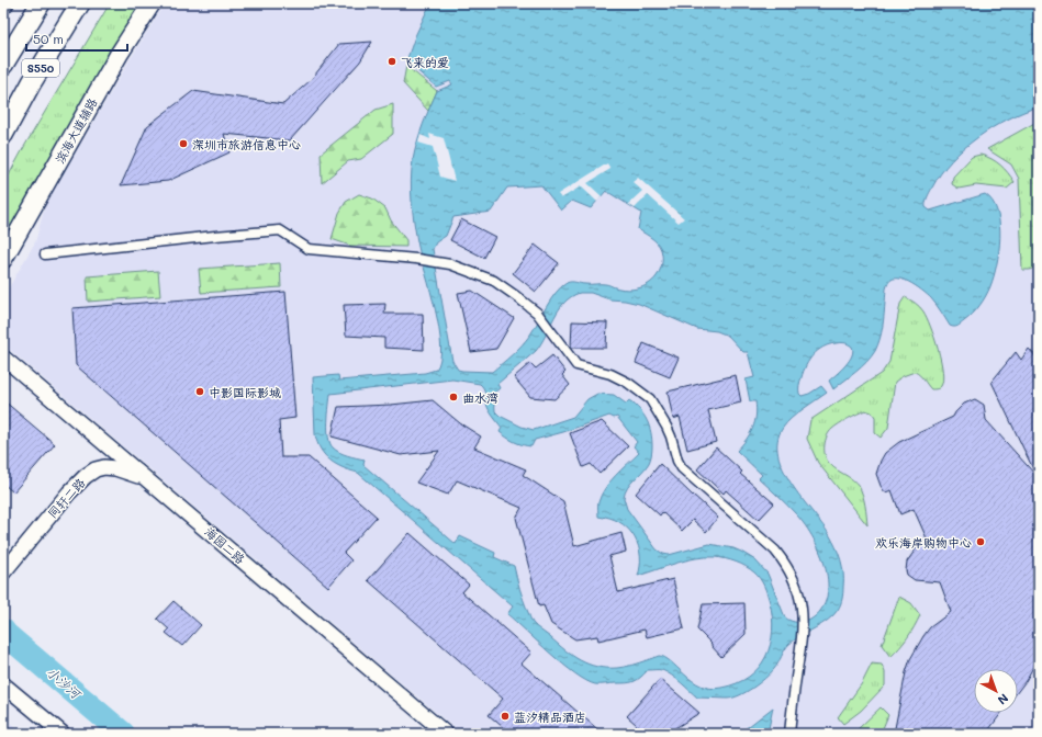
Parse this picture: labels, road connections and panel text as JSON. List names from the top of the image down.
{
  "streets": {
    "highway": ["S550"],
    "main road": ["滨海大道辅路"],
    "street": ["同轩二路", "海园二路"]
  },
  "crossings": [
    ["同轩二路", "海园二路"]
  ],
  "water": ["小沙河"],
  "places": [
    "飞来的爱",
    "深圳市旅游信息中心",
    "中影国际影城",
    "曲水湾",
    "欢乐海岸购物中心",
    "蓝汐精品酒店"
  ],
  "scale_bar": "50 m",
  "north": "bottom right"
}
